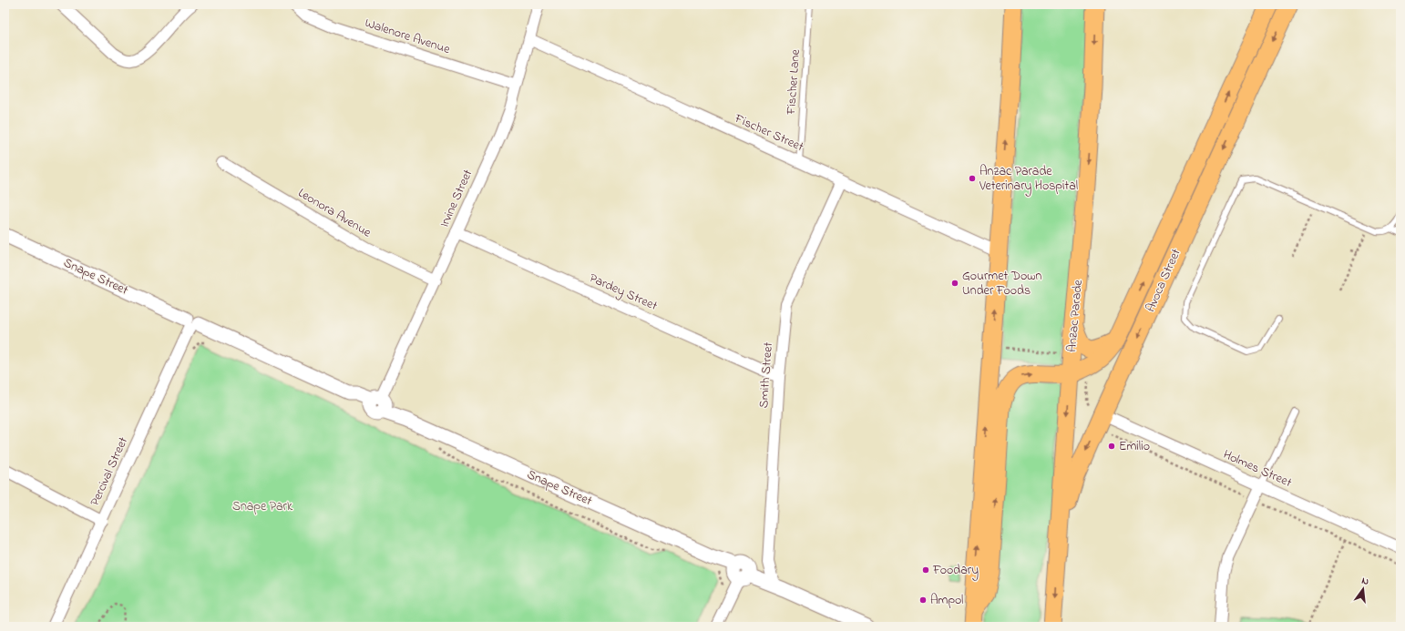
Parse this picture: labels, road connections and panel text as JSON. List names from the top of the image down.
{
  "streets": {
    "main road": ["Avoca Street", "Anzac Parade"],
    "street": [
      "Walenore Avenue",
      "Fischer Street",
      "Irvine Street",
      "Leonora Avenue",
      "Snape Street",
      "Pardey Street",
      "Smith Street",
      "Holmes Street",
      "Percival Street"
    ],
    "lane": ["Fischer Lane"]
  },
  "crossings": [
    ["Walenore Avenue", "Irvine Street"],
    ["Fischer Lane", "Fischer Street"],
    ["Fischer Street", "Irvine Street"],
    ["Fischer Street", "Smith Street"],
    ["Irvine Street", "Leonora Avenue"],
    ["Irvine Street", "Snape Street"],
    ["Irvine Street", "Pardey Street"],
    ["Snape Street", "Smith Street"],
    ["Snape Street", "Percival Street"],
    ["Avoca Street", "Anzac Parade"],
    ["Avoca Street", "Holmes Street"],
    ["Pardey Street", "Smith Street"]
  ],
  "parks": ["Snape Park"],
  "places": [
    "Anzac Parade Veterinary Hospital",
    "Gourmet Down Under Foods",
    "Emilio",
    "Foodary",
    "Ampol"
  ],
  "north": "top"
}
